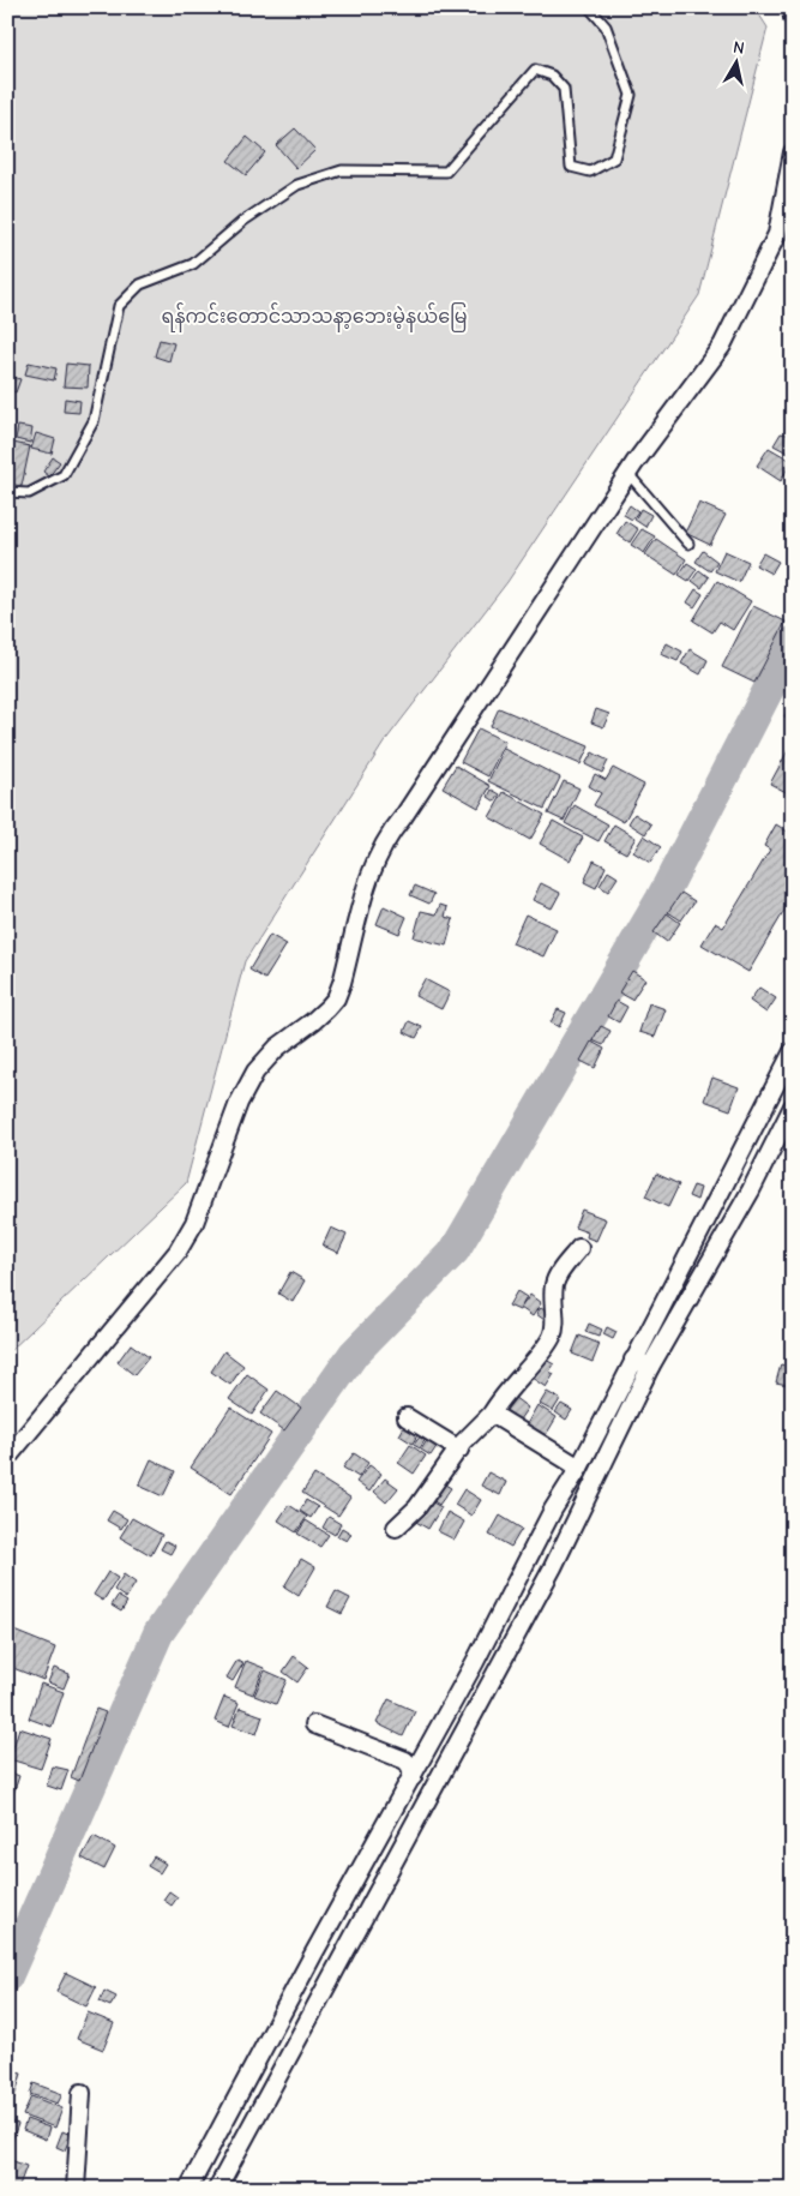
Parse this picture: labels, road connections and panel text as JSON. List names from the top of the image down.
{
  "parks": ["ရန်ကင်းတောင်သာသနာ့ဘေးမဲ့နယ်မြေ"],
  "north": "top"
}
